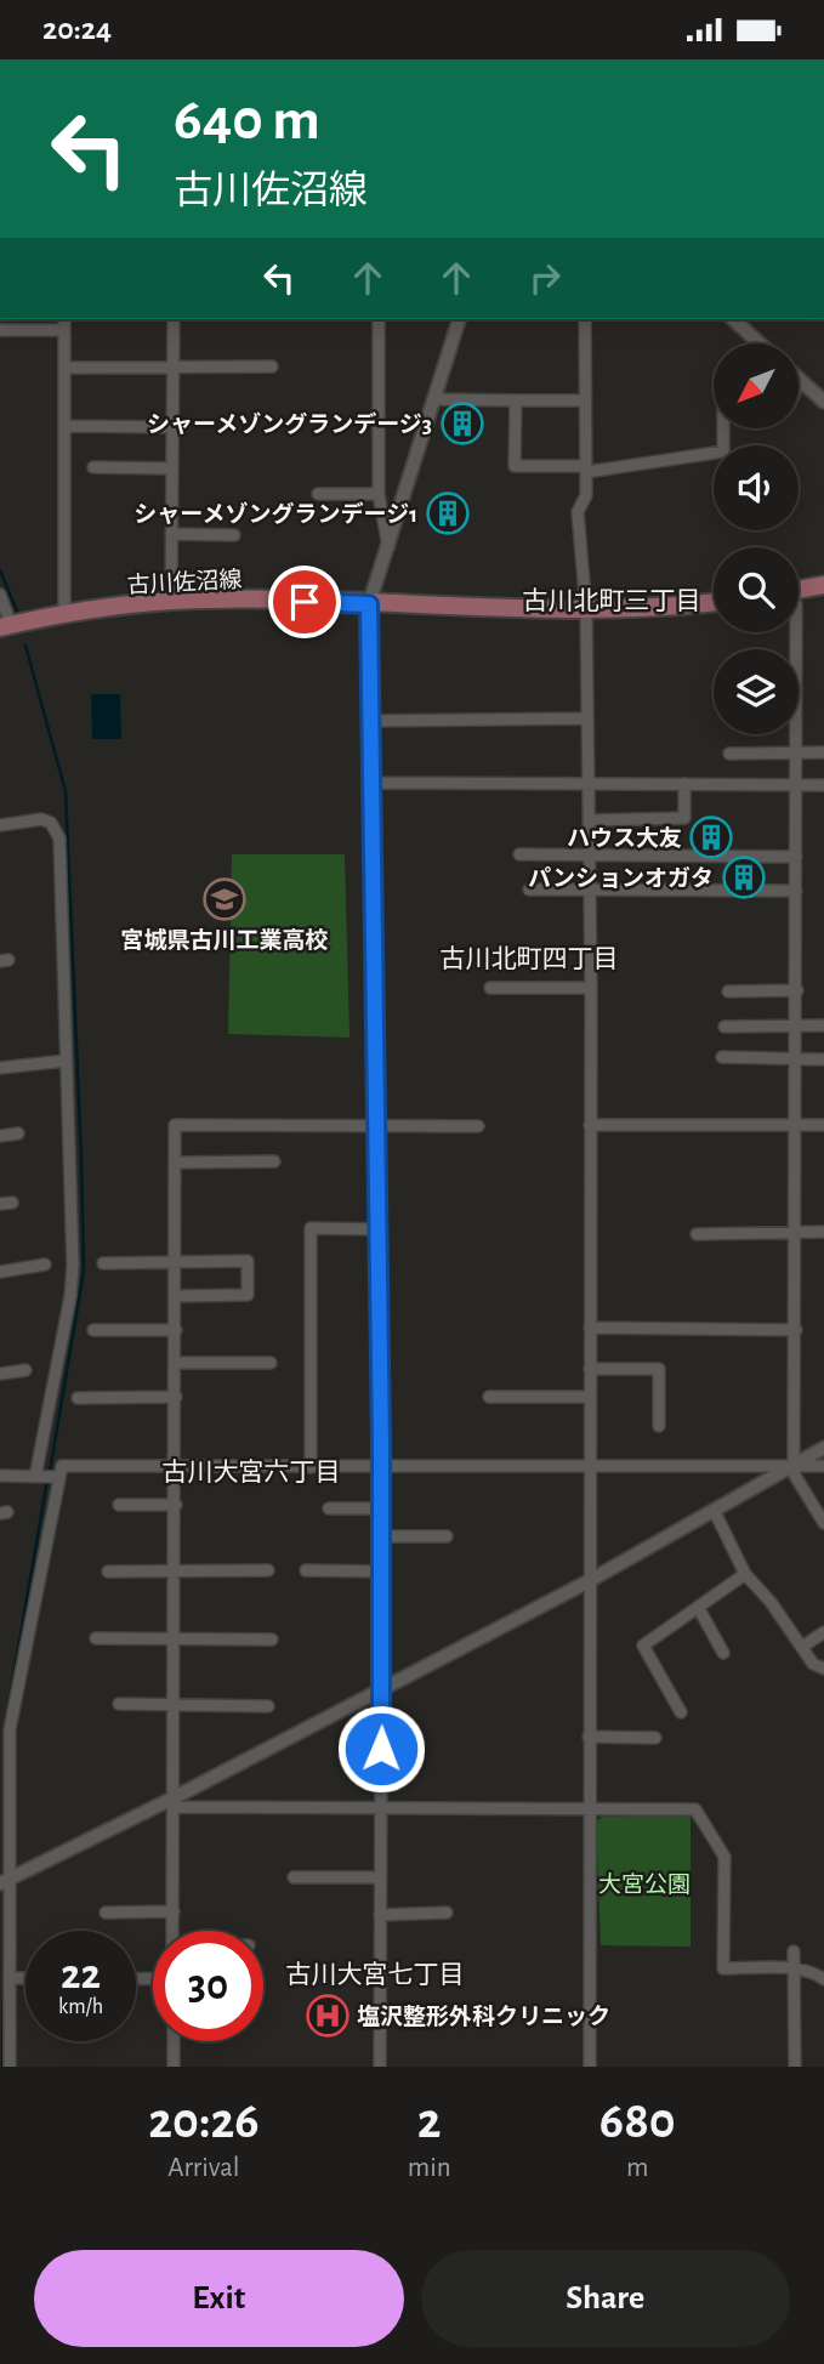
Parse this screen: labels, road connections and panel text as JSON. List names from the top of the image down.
{
  "streets": {
    "main road": ["古川佐沼線"]
  },
  "districts": [
    "古川北町三丁目",
    "古川北町四丁目",
    "古川大宮六丁目",
    "古川大宮七丁目"
  ],
  "parks": ["大宮公園"],
  "places": {
    "building": [
      "シャーメゾングランデージ3",
      "シャーメゾングランデージ1",
      "ハウス大友",
      "パンションオガタ"
    ],
    "school or university": ["宮城県古川工業高校"],
    "hospital": ["塩沢整形外科クリニック"]
  },
  "north": "bottom left",
  "page": {
    "status": "20:24",
    "turn": ["640 m", "古川佐沼線"],
    "speed": "22 km/h",
    "limit": "30",
    "eta": [
      "20:26",
      "Arrival",
      "2",
      "min",
      "680",
      "m"
    ],
    "buttons": ["Exit", "Share"]
  }
}
